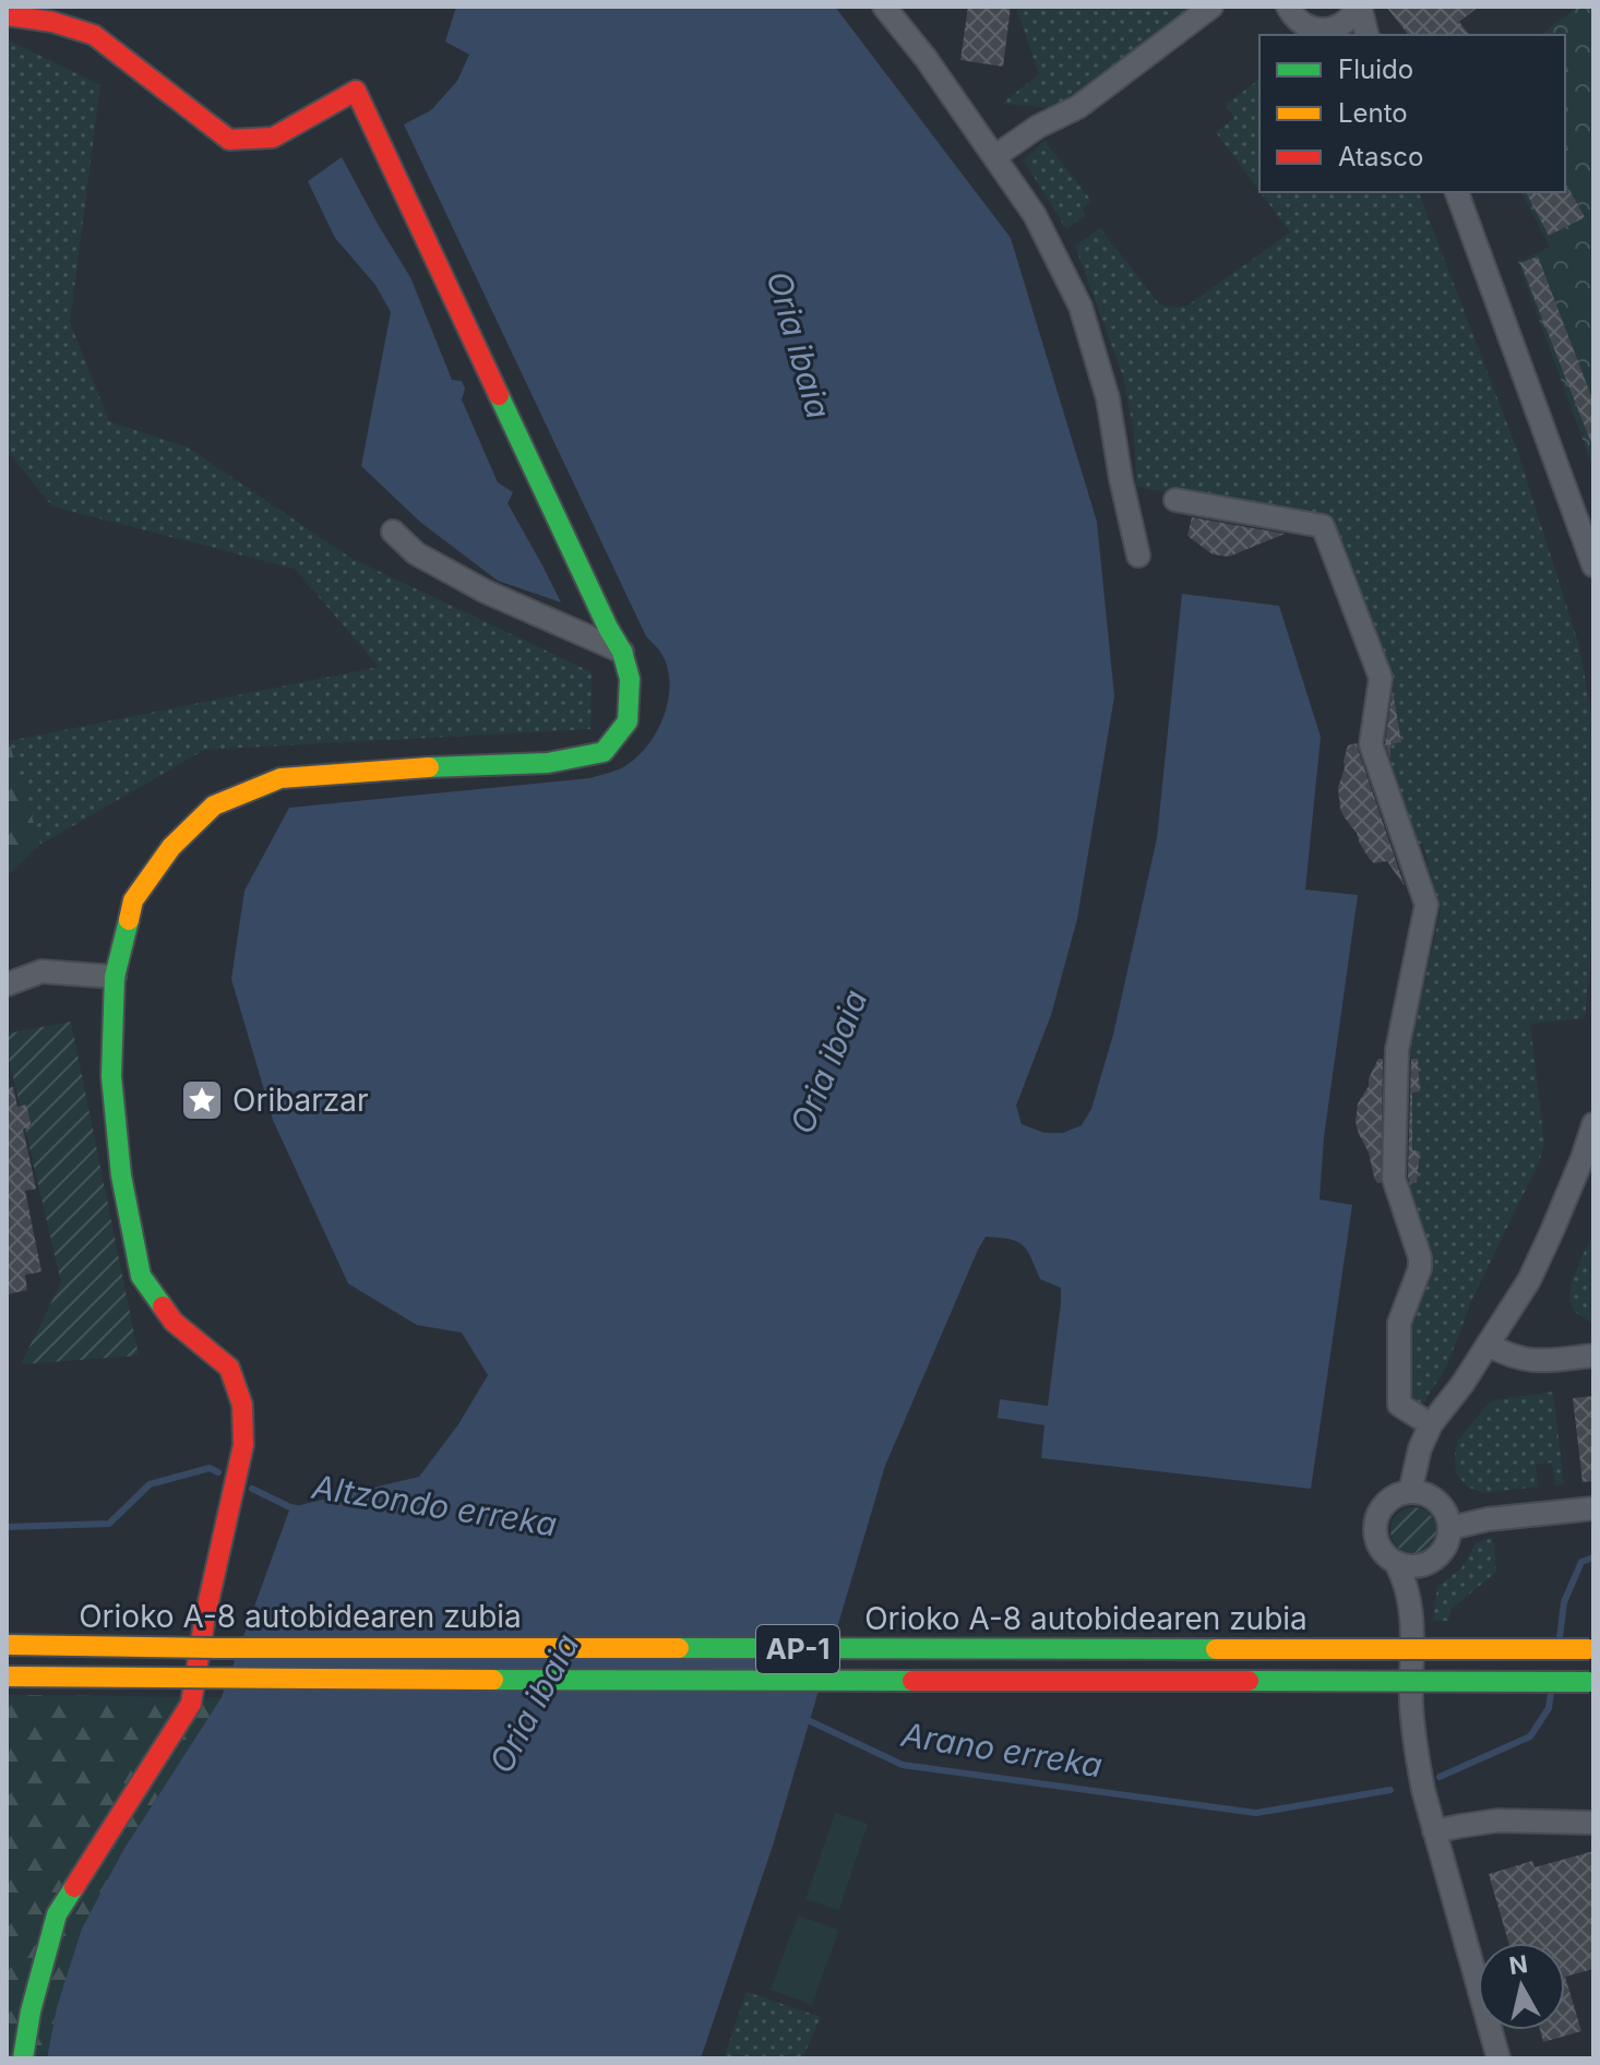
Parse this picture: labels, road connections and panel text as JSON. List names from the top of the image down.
{
  "streets": {
    "main road": ["Orioko A-8 autobidearen zubia", "AP-1"]
  },
  "water": ["Oria ibaia", "Altzondo erreka", "Arano erreka"],
  "places": {
    "place": ["Oribarzar"]
  },
  "legend": ["Fluido", "Lento", "Atasco"],
  "north": "top"
}
